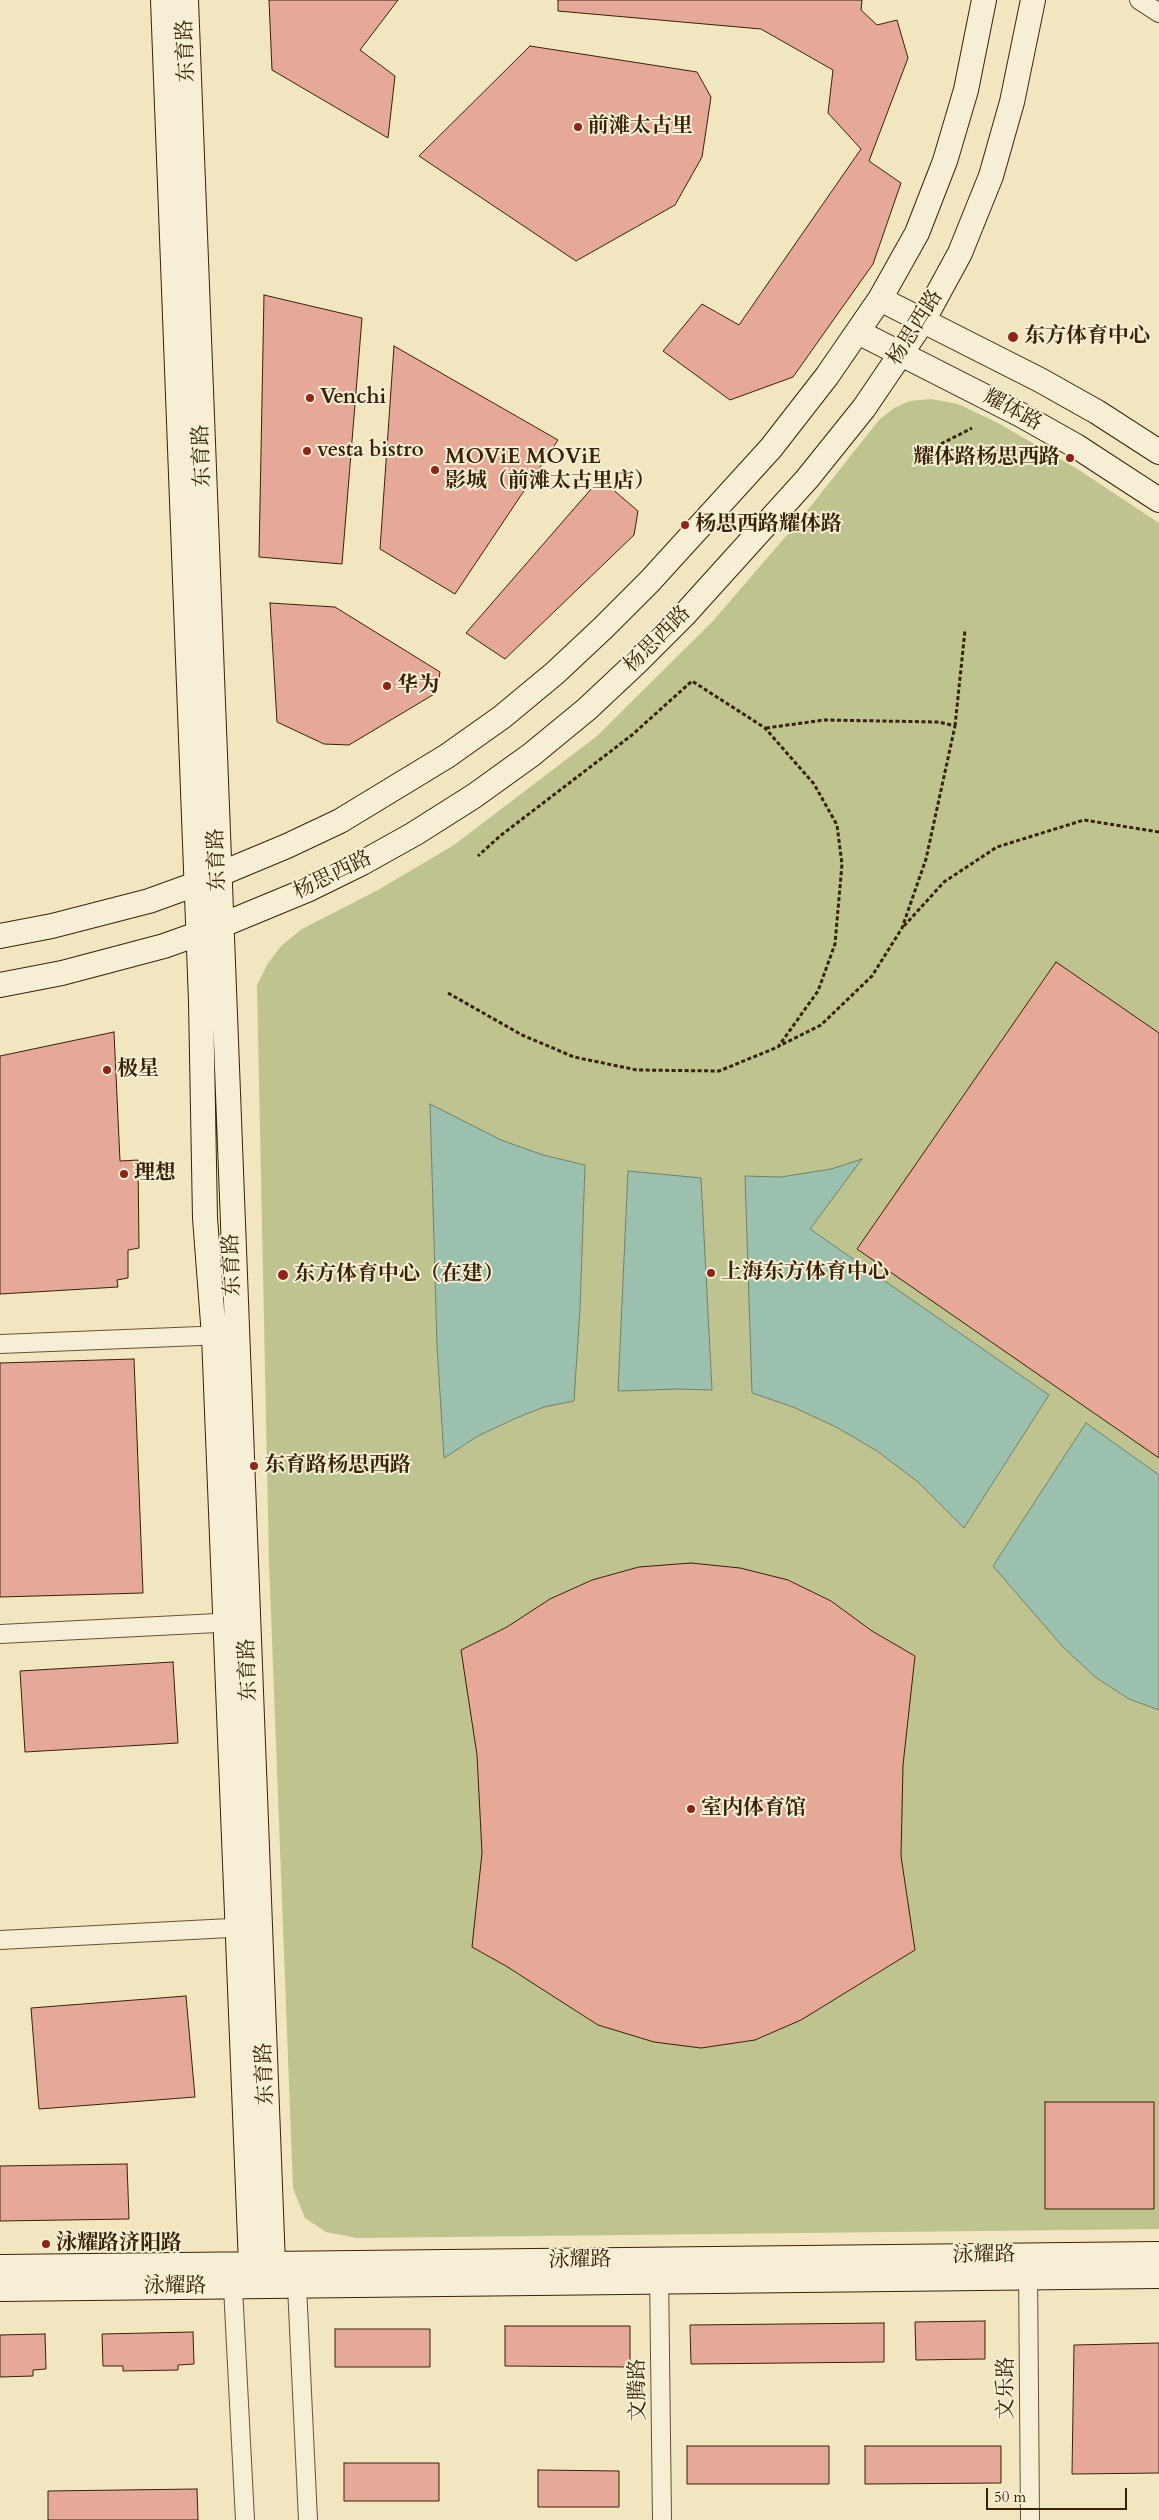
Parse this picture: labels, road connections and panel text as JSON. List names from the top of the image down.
{
  "streets": {
    "street": [
      "东育路",
      "杨思西路",
      "耀体路",
      "泳耀路",
      "文乐路",
      "文腾路"
    ]
  },
  "crossings": [
    ["东育路", "杨思西路"],
    ["东育路", "泳耀路"],
    ["杨思西路", "耀体路"],
    ["泳耀路", "文乐路"],
    ["泳耀路", "文腾路"]
  ],
  "places": [
    "前滩太古里",
    "东方体育中心",
    "Venchi",
    "vesta bistro",
    "耀体路杨思西路",
    "MOViE MOViE 影城（前滩太古里店）",
    "杨思西路耀体路",
    "华为",
    "极星",
    "理想",
    "上海东方体育中心",
    "东方体育中心（在建）",
    "东育路杨思西路",
    "室内体育馆",
    "泳耀路济阳路"
  ],
  "scale_bar": "50 m"
}
